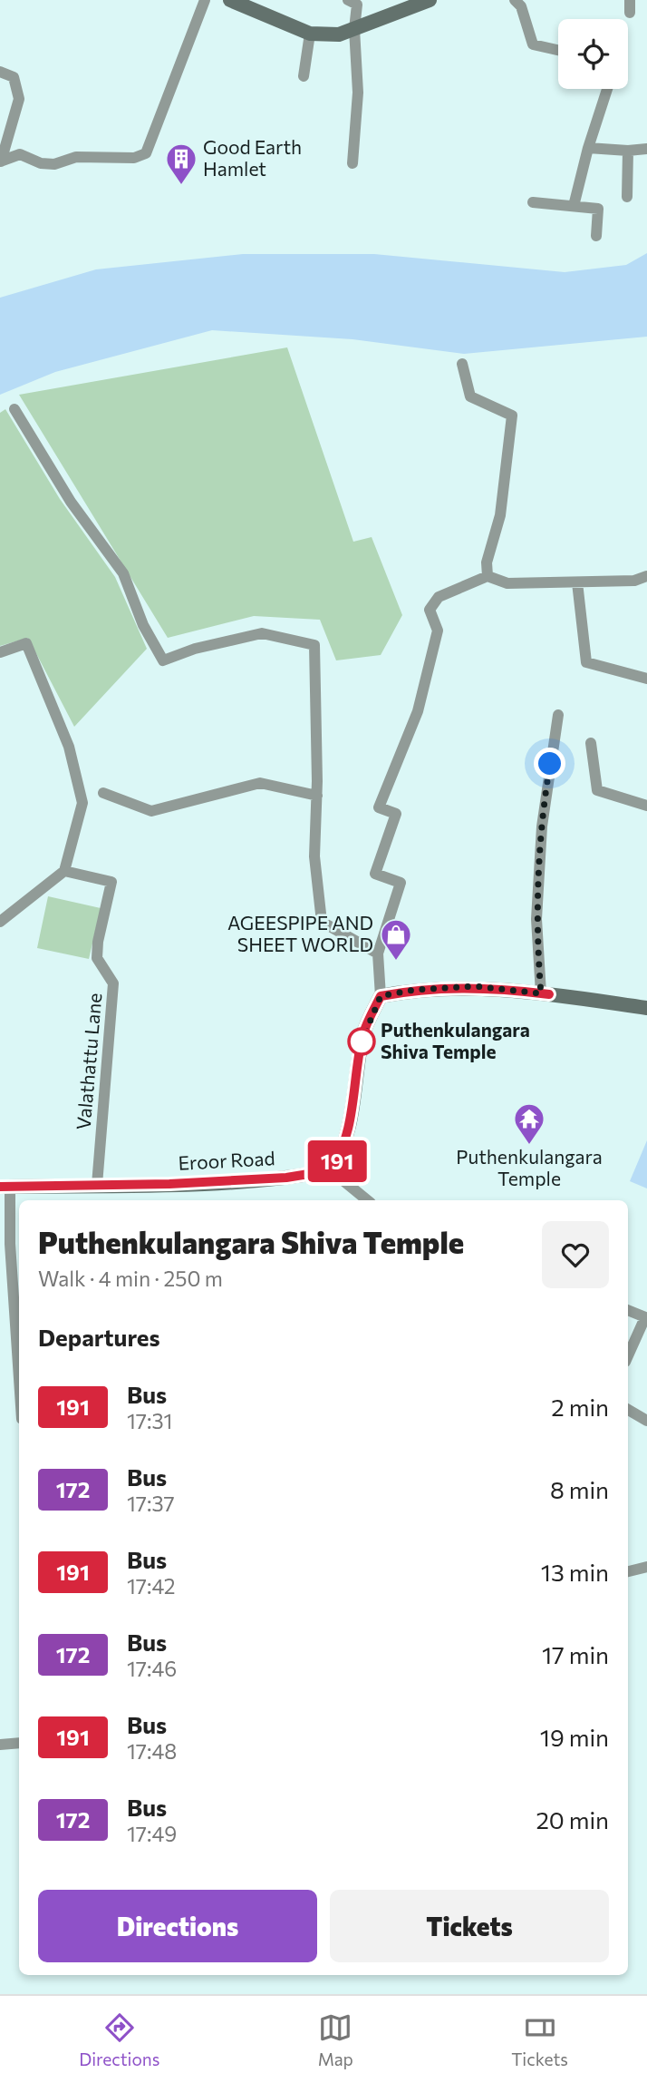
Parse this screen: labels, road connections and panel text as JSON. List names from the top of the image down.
{
  "streets": {
    "main road": ["Eroor Road"],
    "street": ["Valathattu Lane"]
  },
  "crossings": [
    ["Valathattu Lane", "Eroor Road"]
  ],
  "places": {
    "building": ["Good Earth Hamlet"],
    "shop": ["AGEESPIPE AND SHEET WORLD"],
    "other": ["Puthenkulangara Shiva Temple"],
    "temple": ["Puthenkulangara Temple"]
  },
  "lines": ["bus line 191"],
  "page": {
    "on_map": "191",
    "heading": [
      ["Puthenkulangara Shiva Temple", "Walk · 4 min · 250 m"],
      "Departures"
    ],
    "list": [
      {
        "mark": "191",
        "name": "Bus",
        "note": "17:31",
        "value": "2 min"
      },
      {
        "mark": "172",
        "name": "Bus",
        "note": "17:37",
        "value": "8 min"
      },
      {
        "mark": "191",
        "name": "Bus",
        "note": "17:42",
        "value": "13 min"
      },
      {
        "mark": "172",
        "name": "Bus",
        "note": "17:46",
        "value": "17 min"
      },
      {
        "mark": "191",
        "name": "Bus",
        "note": "17:48",
        "value": "19 min"
      },
      {
        "mark": "172",
        "name": "Bus",
        "note": "17:49",
        "value": "20 min"
      }
    ],
    "buttons": ["Directions", "Tickets"],
    "tabs": ["Directions", "Map", "Tickets"]
  }
}
